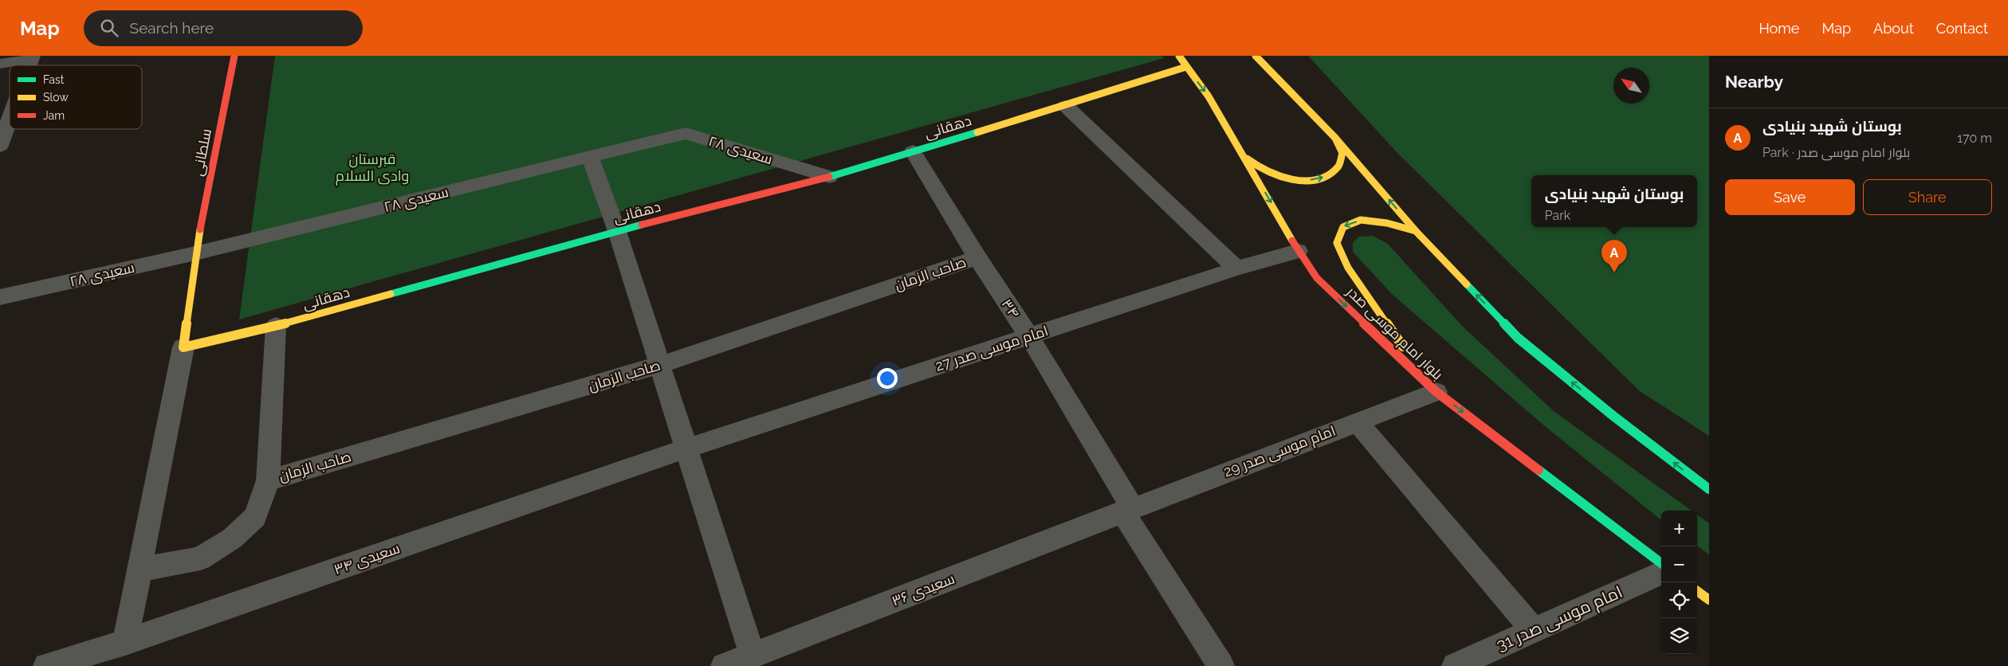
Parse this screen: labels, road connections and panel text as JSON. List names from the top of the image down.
{
  "streets": {
    "main road": ["دهقانی", "سلطانی", "بلوار امام موسی صدر"],
    "street": [
      "سعیدی ۲۸",
      "صاحب الزمان",
      "۳۴",
      "امام موسی صدر 27",
      "امام موسی صدر 29",
      "سعیدی ۳۴",
      "سعیدی ۳۶",
      "امام موسی صدر 31"
    ]
  },
  "crossings": [
    ["دهقانی", "سعیدی ۲۸"],
    ["دهقانی", "۳۴"],
    ["دهقانی", "بلوار امام موسی صدر"],
    ["سعیدی ۲۸", "سلطانی"],
    ["صاحب الزمان", "۳۴"],
    ["۳۴", "امام موسی صدر 27"],
    ["۳۴", "امام موسی صدر 29"],
    ["۳۴", "سعیدی ۳۶"],
    ["بلوار امام موسی صدر", "امام موسی صدر 27"],
    ["بلوار امام موسی صدر", "امام موسی صدر 29"],
    ["امام موسی صدر 27", "سعیدی ۳۴"],
    ["امام موسی صدر 29", "سعیدی ۳۶"]
  ],
  "one_way": ["بلوار امام موسی صدر"],
  "parks": ["قبرستان وادی السلام"],
  "legend": ["Fast", "Slow", "Jam"],
  "north": "top left",
  "page": {
    "header": "Map",
    "search": "Search here",
    "nav": [
      "Home",
      "Map",
      "About",
      "Contact"
    ],
    "heading": "Nearby",
    "list": [
      {
        "mark": "A",
        "name": "بوستان شهید بنیادی",
        "note": "Park · بلوار امام موسی صدر",
        "value": "170 m"
      }
    ],
    "buttons": ["Save", "Share"],
    "popup": ["بوستان شهید بنیادی", "Park"],
    "pins": "A",
    "map_buttons": ["+", "−"]
  }
}
